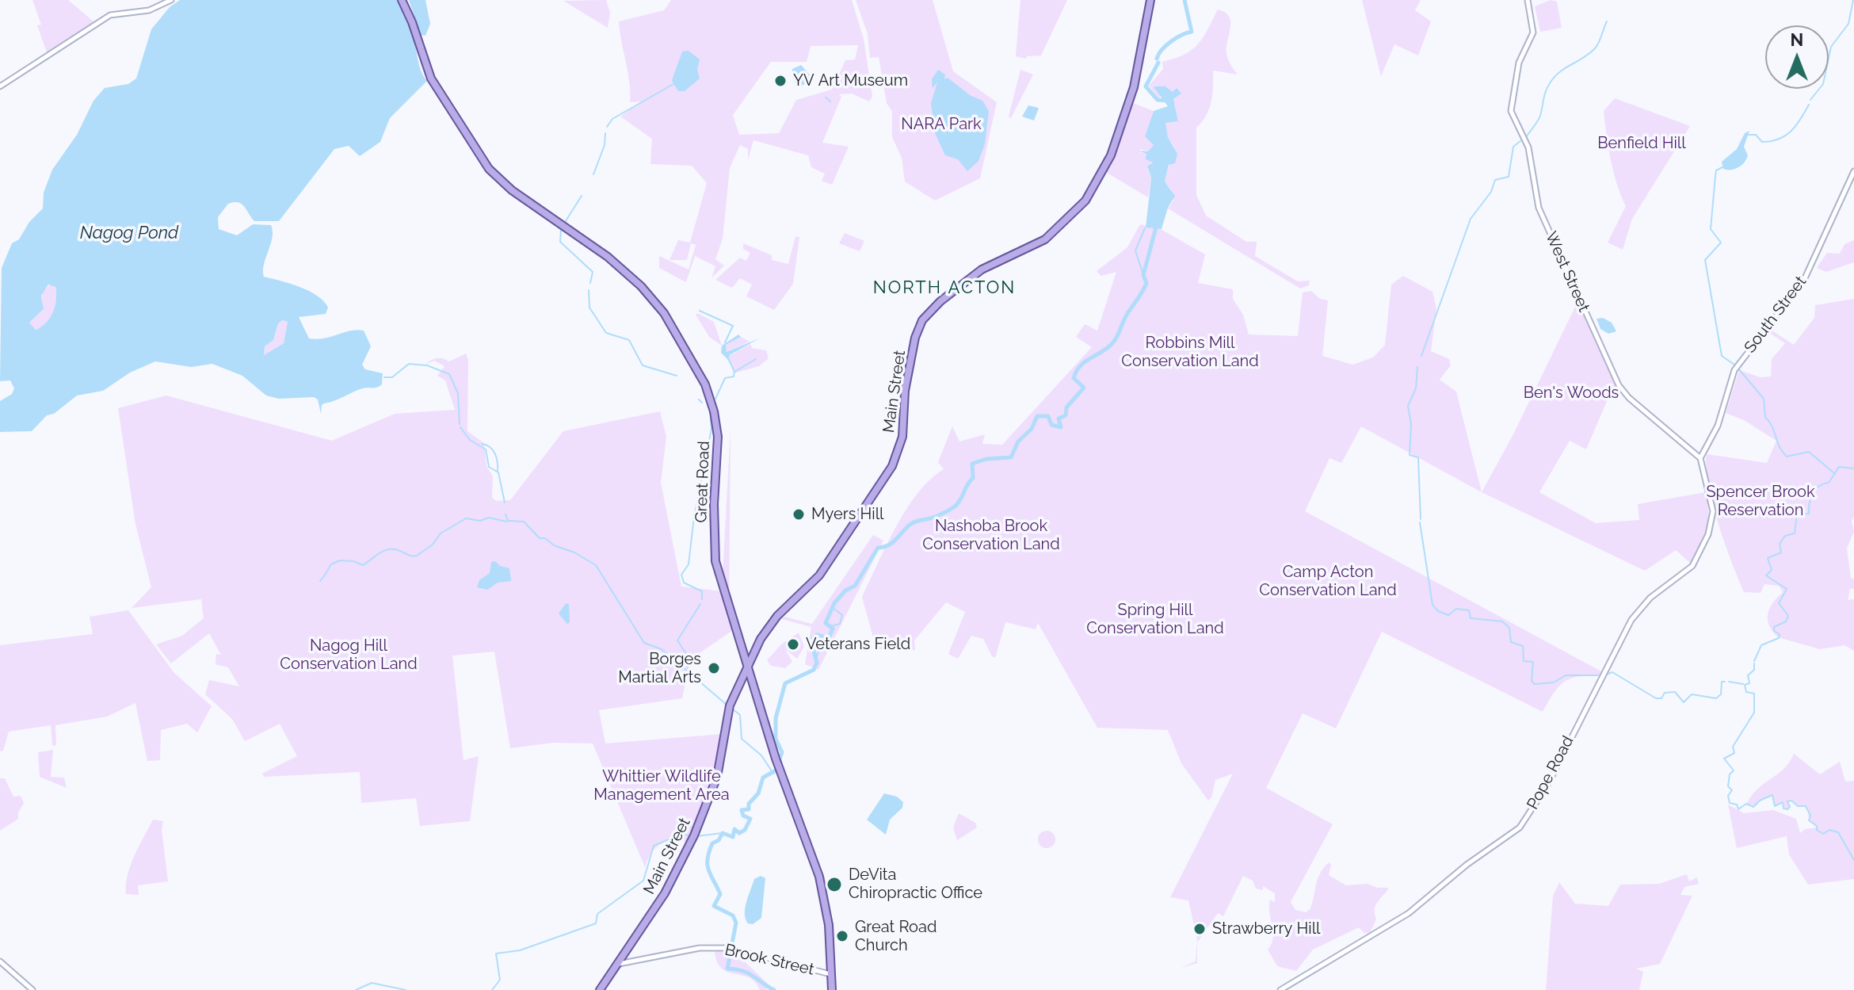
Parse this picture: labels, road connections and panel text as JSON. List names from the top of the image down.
{
  "streets": {
    "main road": ["Main Street", "Great Road"],
    "street": [
      "West Street",
      "South Street",
      "Pope Road",
      "Brook Street"
    ]
  },
  "crossings": [
    ["West Street", "South Street"],
    ["West Street", "Pope Road"],
    ["South Street", "Pope Road"],
    ["Main Street", "Great Road"],
    ["Main Street", "Brook Street"],
    ["Great Road", "Brook Street"]
  ],
  "districts": ["NORTH ACTON"],
  "water": ["Nagog Pond"],
  "parks": [
    "NARA Park",
    "Benfield Hill",
    "Robbins Mill Conservation Land",
    "Ben's Woods",
    "Spencer Brook Reservation",
    "Nashoba Brook Conservation Land",
    "Camp Acton Conservation Land",
    "Spring Hill Conservation Land",
    "Nagog Hill Conservation Land",
    "Whittier Wildlife Management Area"
  ],
  "places": [
    "YV Art Museum",
    "Myers Hill",
    "Veterans Field",
    "Borges Martial Arts",
    "DeVita Chiropractic Office",
    "Strawberry Hill",
    "Great Road Church"
  ],
  "north": "top"
}
